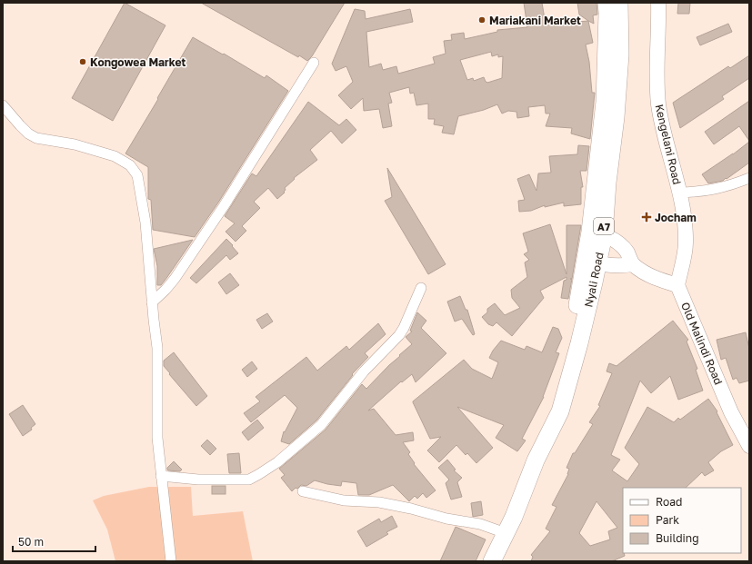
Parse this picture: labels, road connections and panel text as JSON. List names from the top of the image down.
{
  "streets": {
    "highway": ["A7", "Nyali Road"],
    "main road": ["Kengelani Road", "Old Malindi Road"]
  },
  "crossings": [
    ["Kengelani Road", "Old Malindi Road"]
  ],
  "places": {
    "other": ["Mariakani Market", "Kongowea Market"],
    "health": ["Jocham"]
  },
  "legend": ["Road", "Park", "Building"],
  "scale_bar": "50 m"
}
